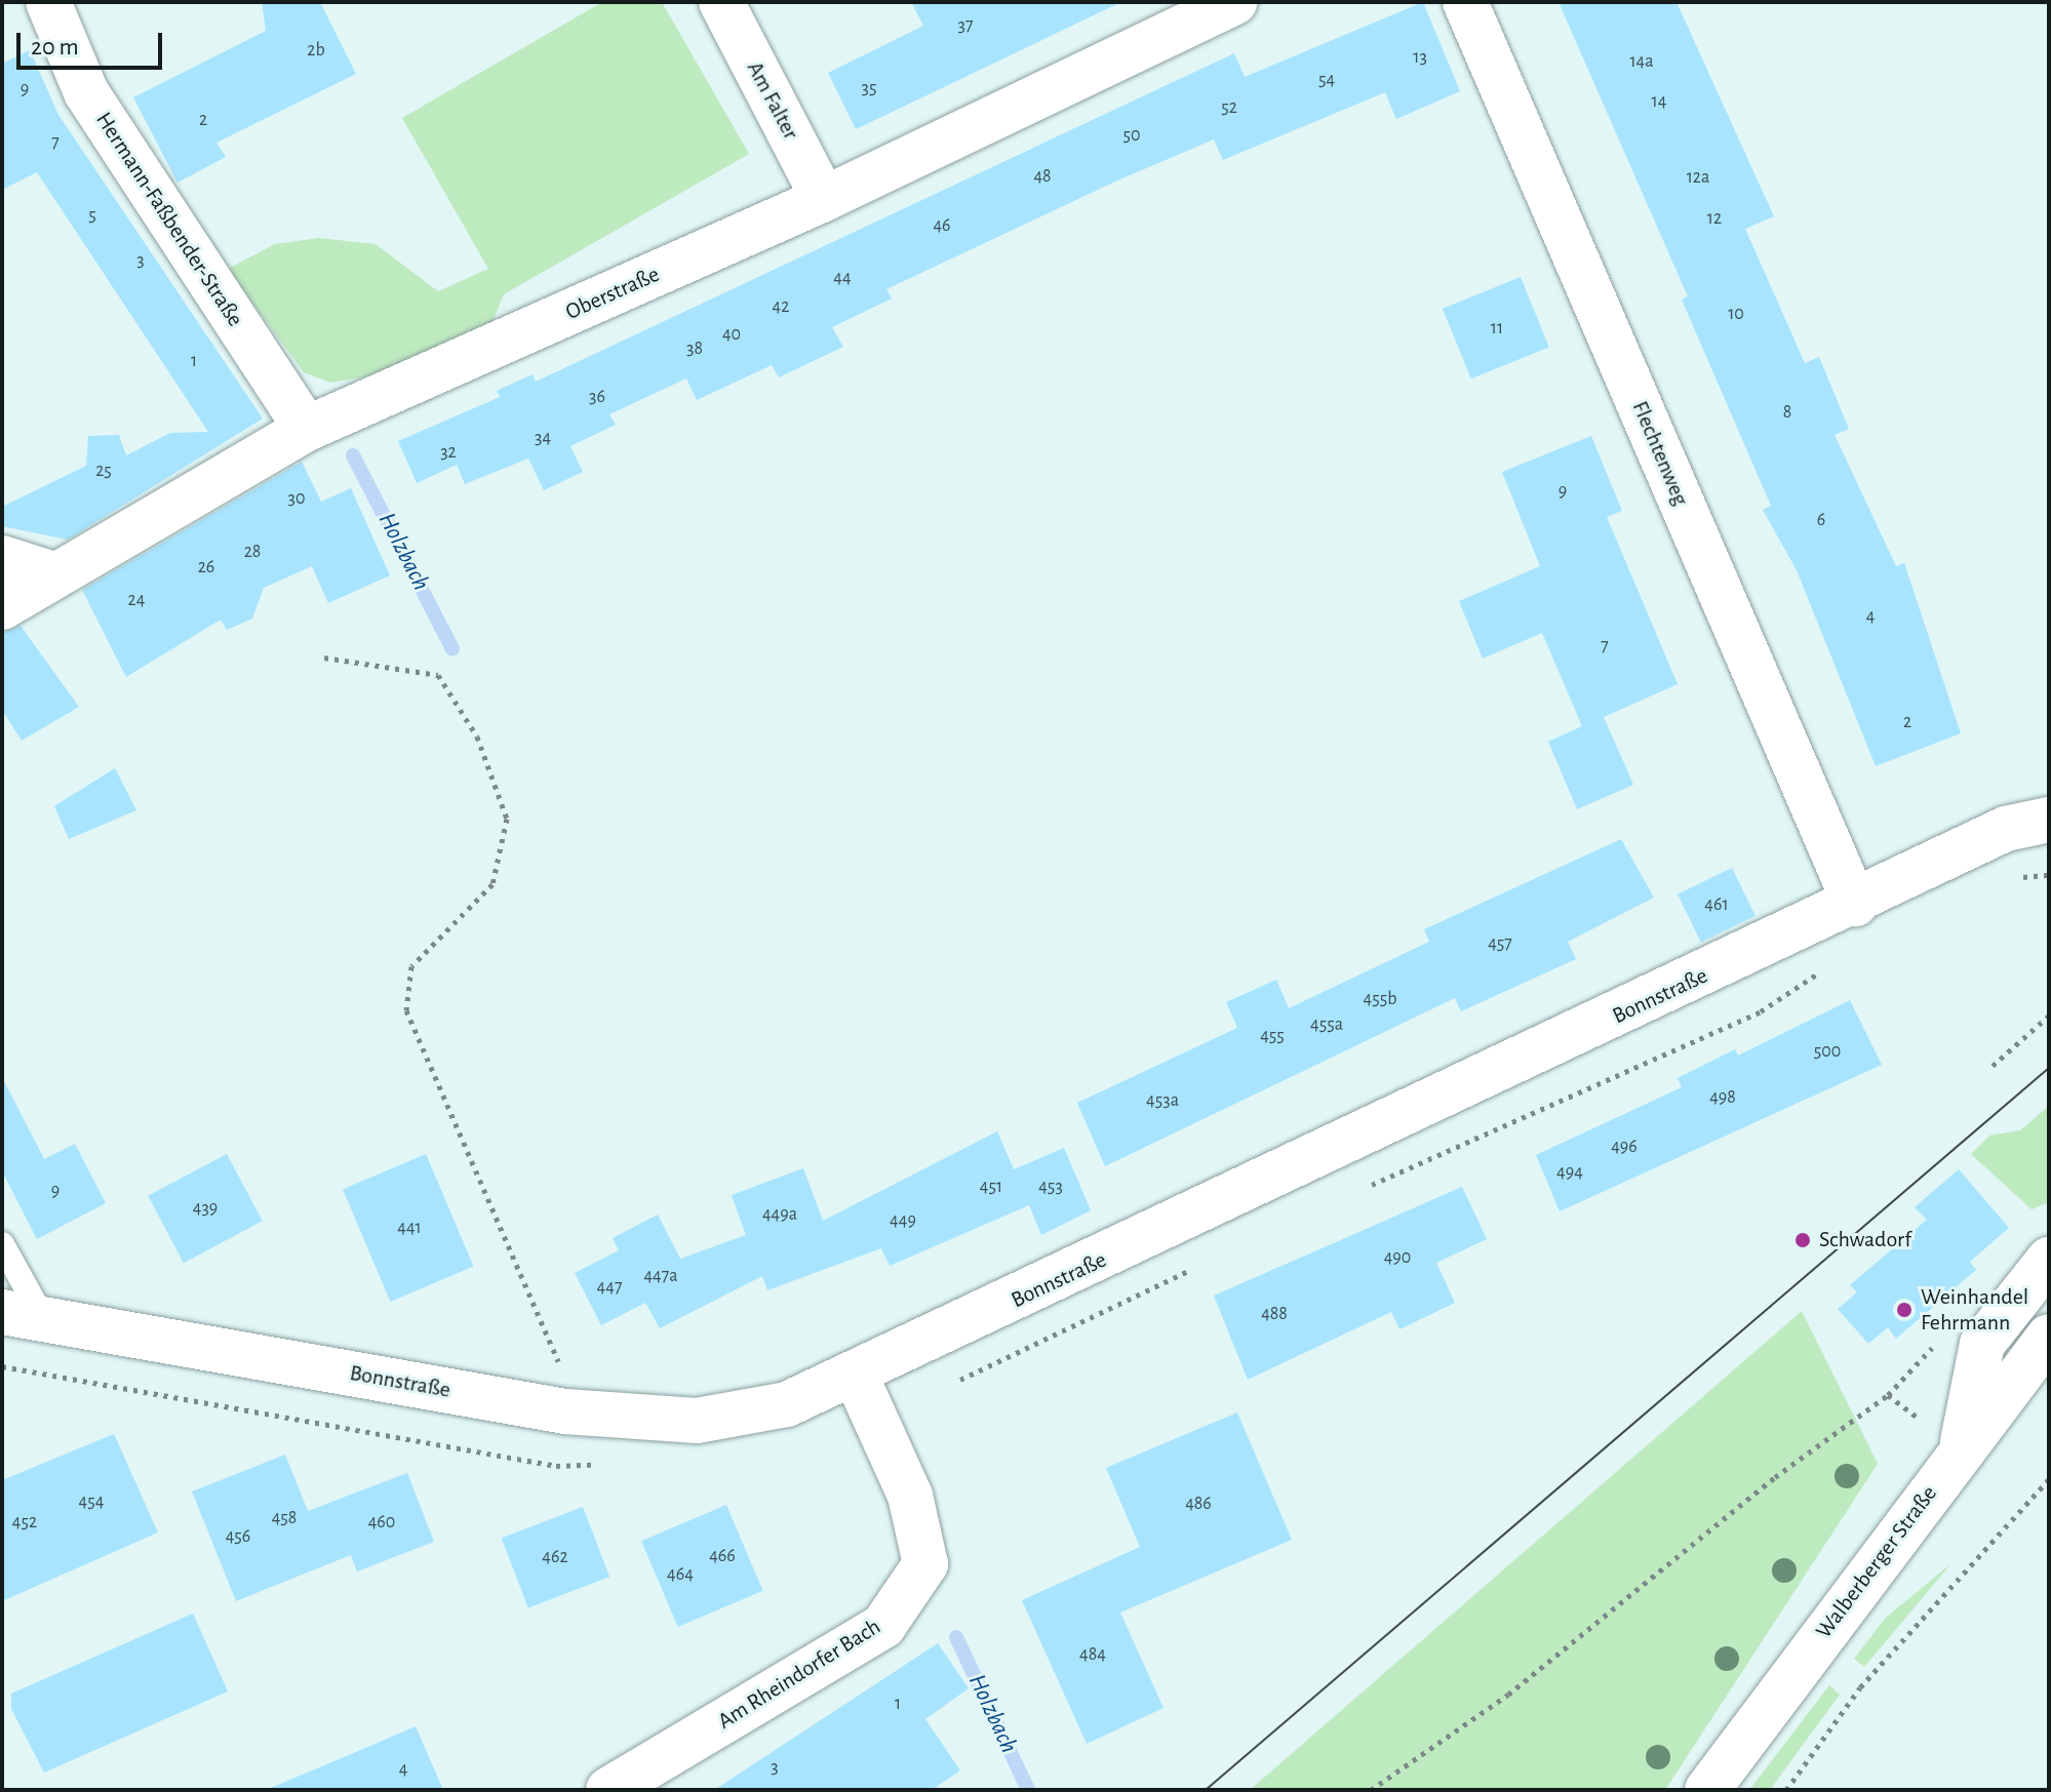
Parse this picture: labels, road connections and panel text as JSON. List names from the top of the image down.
{
  "streets": {
    "street": [
      "Am Falter",
      "Hermann-Faßbender-Straße",
      "Oberstraße",
      "Flechtenweg",
      "Bonnstraße",
      "Walberberger Straße",
      "Am Rheindorfer Bach"
    ]
  },
  "crossings": [
    ["Am Falter", "Oberstraße"],
    ["Hermann-Faßbender-Straße", "Oberstraße"],
    ["Flechtenweg", "Bonnstraße"],
    ["Bonnstraße", "Am Rheindorfer Bach"]
  ],
  "water": ["Holzbach"],
  "places": ["Schwadorf", "Weinhandel Fehrmann"],
  "house_numbers": [
    "37",
    "2b",
    "13",
    "14a",
    "54",
    "35",
    "9",
    "14",
    "52",
    "2",
    "50",
    "7",
    "48",
    "12a",
    "5",
    "12",
    "46",
    "3",
    "44",
    "42",
    "10",
    "11",
    "40",
    "38",
    "1",
    "36",
    "8",
    "34",
    "32",
    "25",
    "9",
    "30",
    "6",
    "28",
    "26",
    "24",
    "4",
    "7",
    "2",
    "461",
    "457",
    "455b",
    "455a",
    "455",
    "500",
    "498",
    "453a",
    "496",
    "494",
    "451",
    "453",
    "9",
    "439",
    "449a",
    "449",
    "441",
    "490",
    "447a",
    "447",
    "488",
    "454",
    "486",
    "458",
    "452",
    "460",
    "456",
    "466",
    "462",
    "464",
    "484",
    "1",
    "3",
    "4"
  ],
  "scale_bar": "20 m"
}
